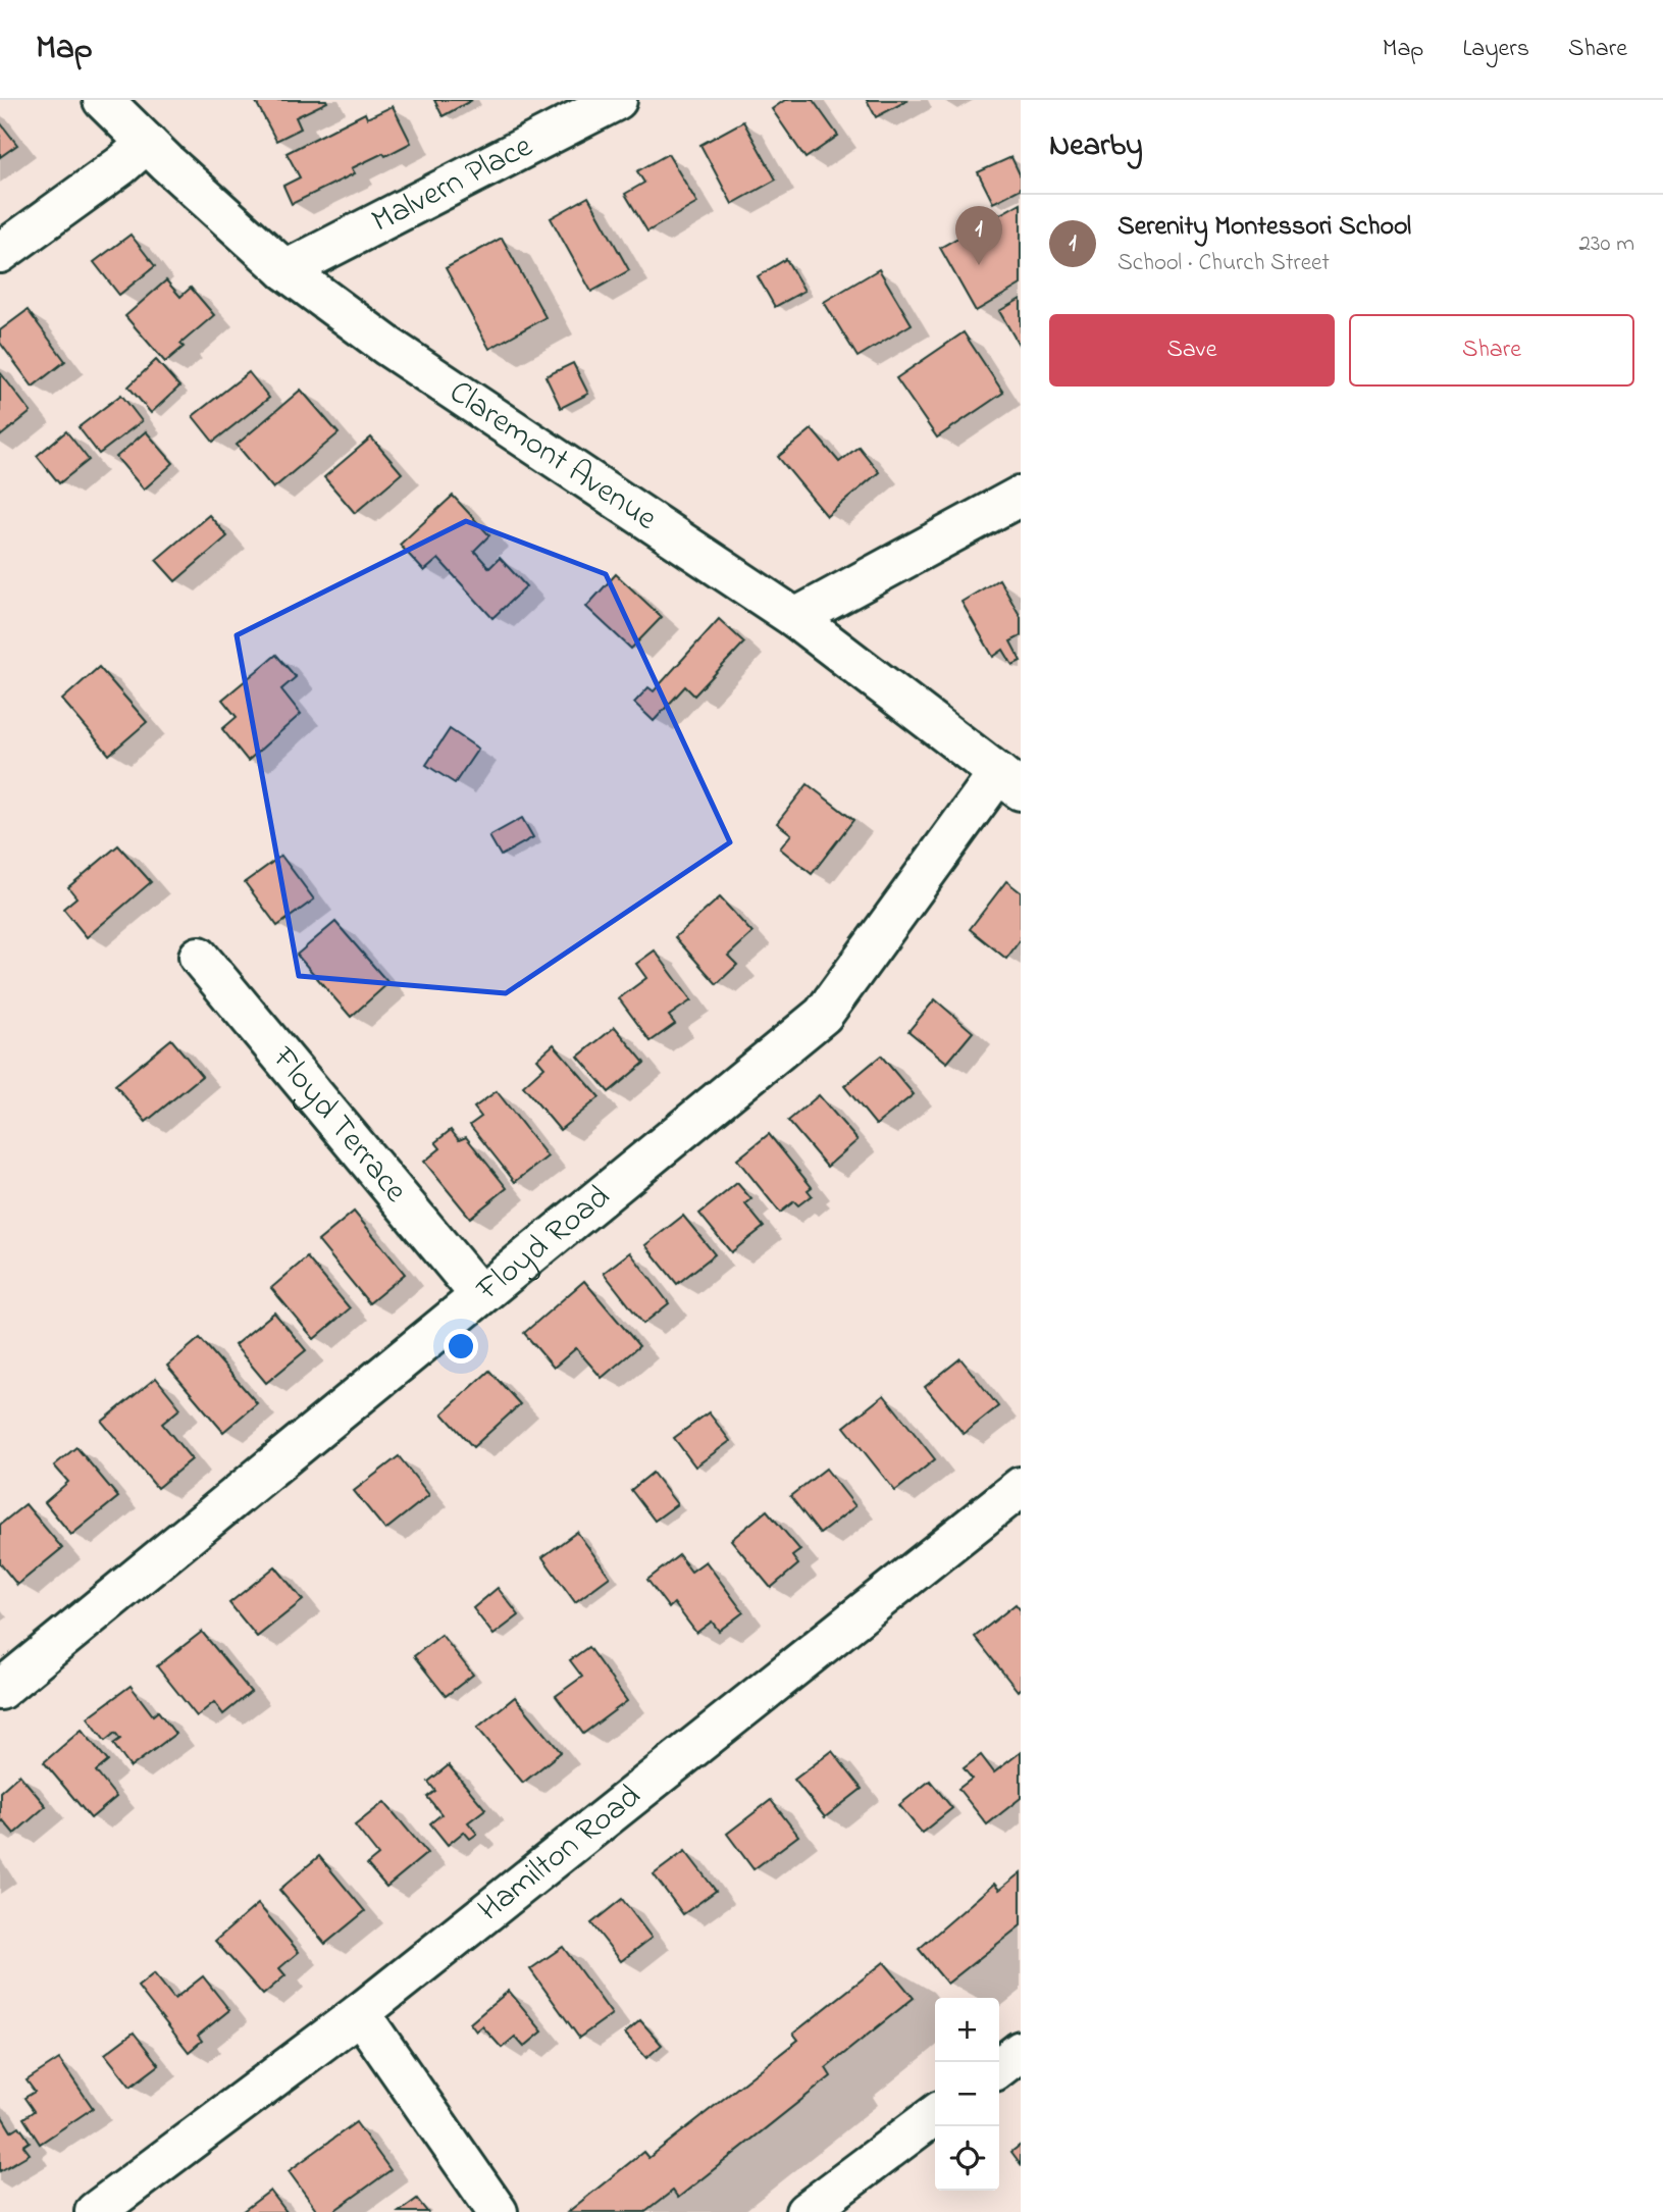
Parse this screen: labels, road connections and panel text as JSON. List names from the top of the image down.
{
  "streets": {
    "street": [
      "Malvern Place",
      "Claremont Avenue",
      "Floyd Terrace",
      "Floyd Road",
      "Hamilton Road"
    ]
  },
  "crossings": [
    ["Malvern Place", "Claremont Avenue"],
    ["Claremont Avenue", "Floyd Road"],
    ["Floyd Terrace", "Floyd Road"]
  ],
  "page": {
    "header": "Map",
    "nav": ["Map", "Layers", "Share"],
    "heading": "Nearby",
    "list": [
      {
        "mark": "1",
        "name": "Serenity Montessori School",
        "note": "School · Church Street",
        "value": "230 m"
      }
    ],
    "pins": "1",
    "buttons": ["Save", "Share"],
    "map_buttons": ["+", "−"]
  }
}
